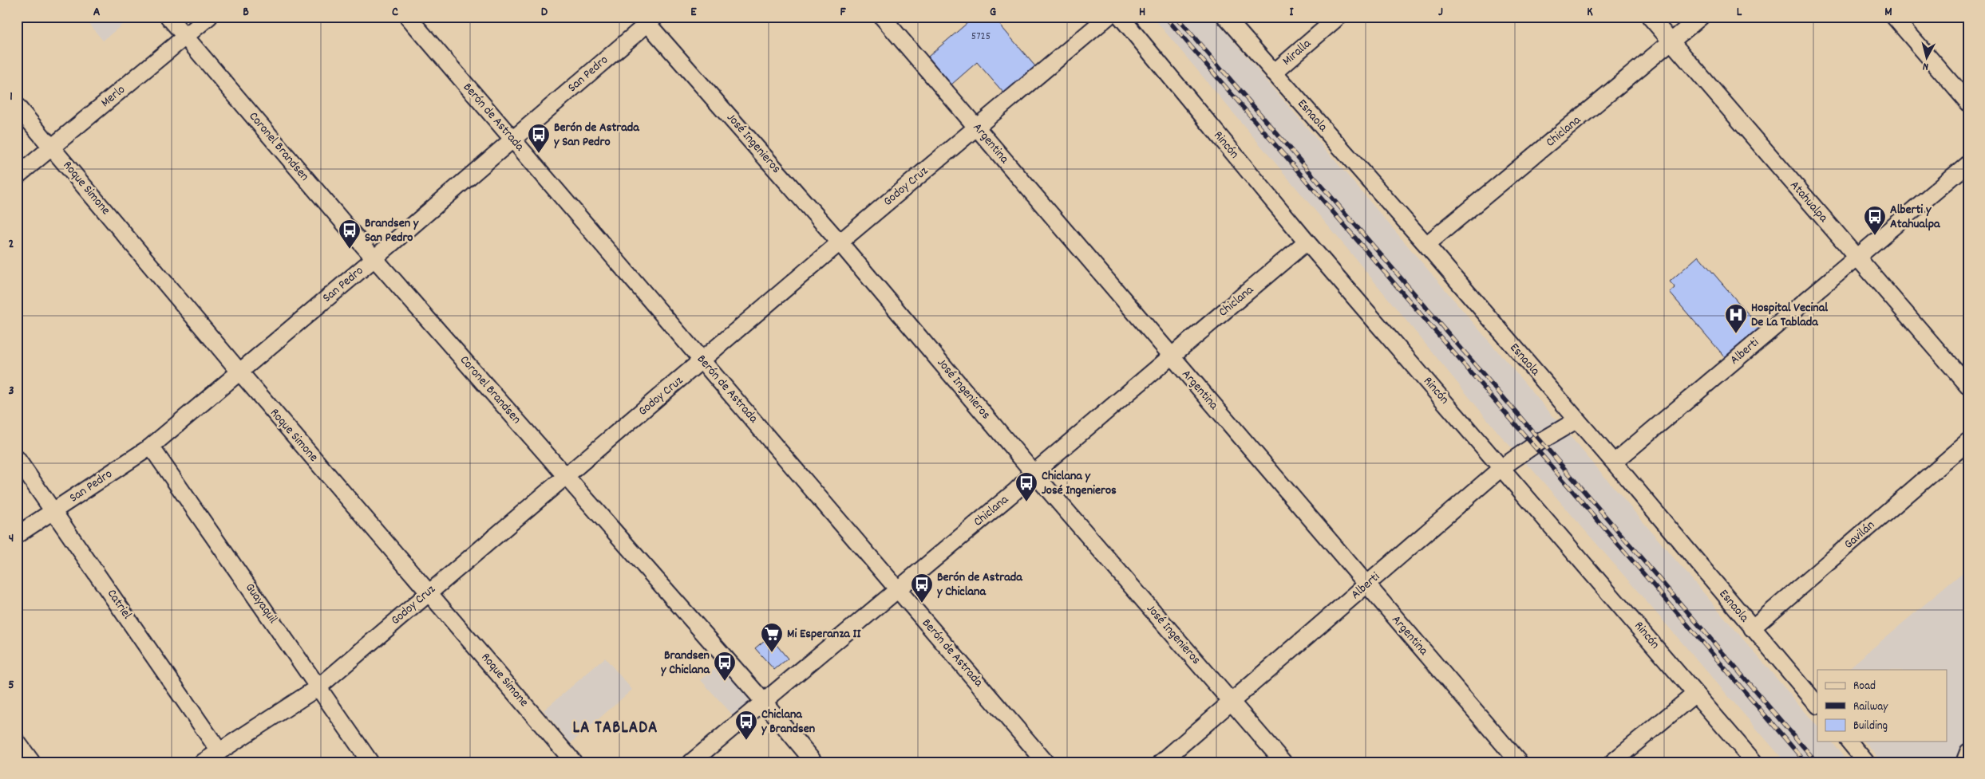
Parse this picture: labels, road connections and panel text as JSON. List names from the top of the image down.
{
  "streets": {
    "street": [
      "Miralla",
      "San Pedro",
      "Merlo",
      "Esnaola",
      "Berón de Astrada",
      "Chiclana",
      "José Ingenieros",
      "Argentina",
      "Rincón",
      "Coronel Brandsen",
      "Godoy Cruz",
      "Roque Simone",
      "Atahualpa",
      "Alberti",
      "Gavilán",
      "Guayaquil",
      "Catriel"
    ]
  },
  "crossings": [
    ["Miralla", "Esnaola"],
    ["San Pedro", "Berón de Astrada"],
    ["San Pedro", "José Ingenieros"],
    ["San Pedro", "Coronel Brandsen"],
    ["San Pedro", "Roque Simone"],
    ["San Pedro", "Guayaquil"],
    ["San Pedro", "Catriel"],
    ["Merlo", "Coronel Brandsen"],
    ["Merlo", "Roque Simone"],
    ["Esnaola", "Chiclana"],
    ["Esnaola", "Alberti"],
    ["Esnaola", "Gavilán"],
    ["Berón de Astrada", "Chiclana"],
    ["Berón de Astrada", "Godoy Cruz"],
    ["Chiclana", "José Ingenieros"],
    ["Chiclana", "Argentina"],
    ["Chiclana", "Rincón"],
    ["Chiclana", "Coronel Brandsen"],
    ["Chiclana", "Atahualpa"],
    ["José Ingenieros", "Godoy Cruz"],
    ["José Ingenieros", "Alberti"],
    ["Argentina", "Godoy Cruz"],
    ["Argentina", "Alberti"],
    ["Rincón", "Alberti"],
    ["Coronel Brandsen", "Godoy Cruz"],
    ["Godoy Cruz", "Roque Simone"],
    ["Godoy Cruz", "Guayaquil"],
    ["Godoy Cruz", "Catriel"],
    ["Atahualpa", "Alberti"]
  ],
  "districts": ["LA TABLADA"],
  "places": {
    "bus stop": [
      "Berón de Astrada y San Pedro",
      "Alberti y Atahualpa",
      "Brandsen y San Pedro",
      "Chiclana y José Ingenieros",
      "Berón de Astrada y Chiclana",
      "Brandsen y Chiclana",
      "Chiclana y Brandsen"
    ],
    "hospital": ["Hospital Vecinal De La Tablada"],
    "supermarket": ["Mi Esperanza II"]
  },
  "house_numbers": ["5725"],
  "legend": ["Road", "Railway", "Building"],
  "north": "bottom",
  "grid": {
    "columns": [
      "A",
      "B",
      "C",
      "D",
      "E",
      "F",
      "G",
      "H",
      "I",
      "J",
      "K",
      "L",
      "M"
    ],
    "rows": [
      "1",
      "2",
      "3",
      "4",
      "5"
    ]
  }
}
